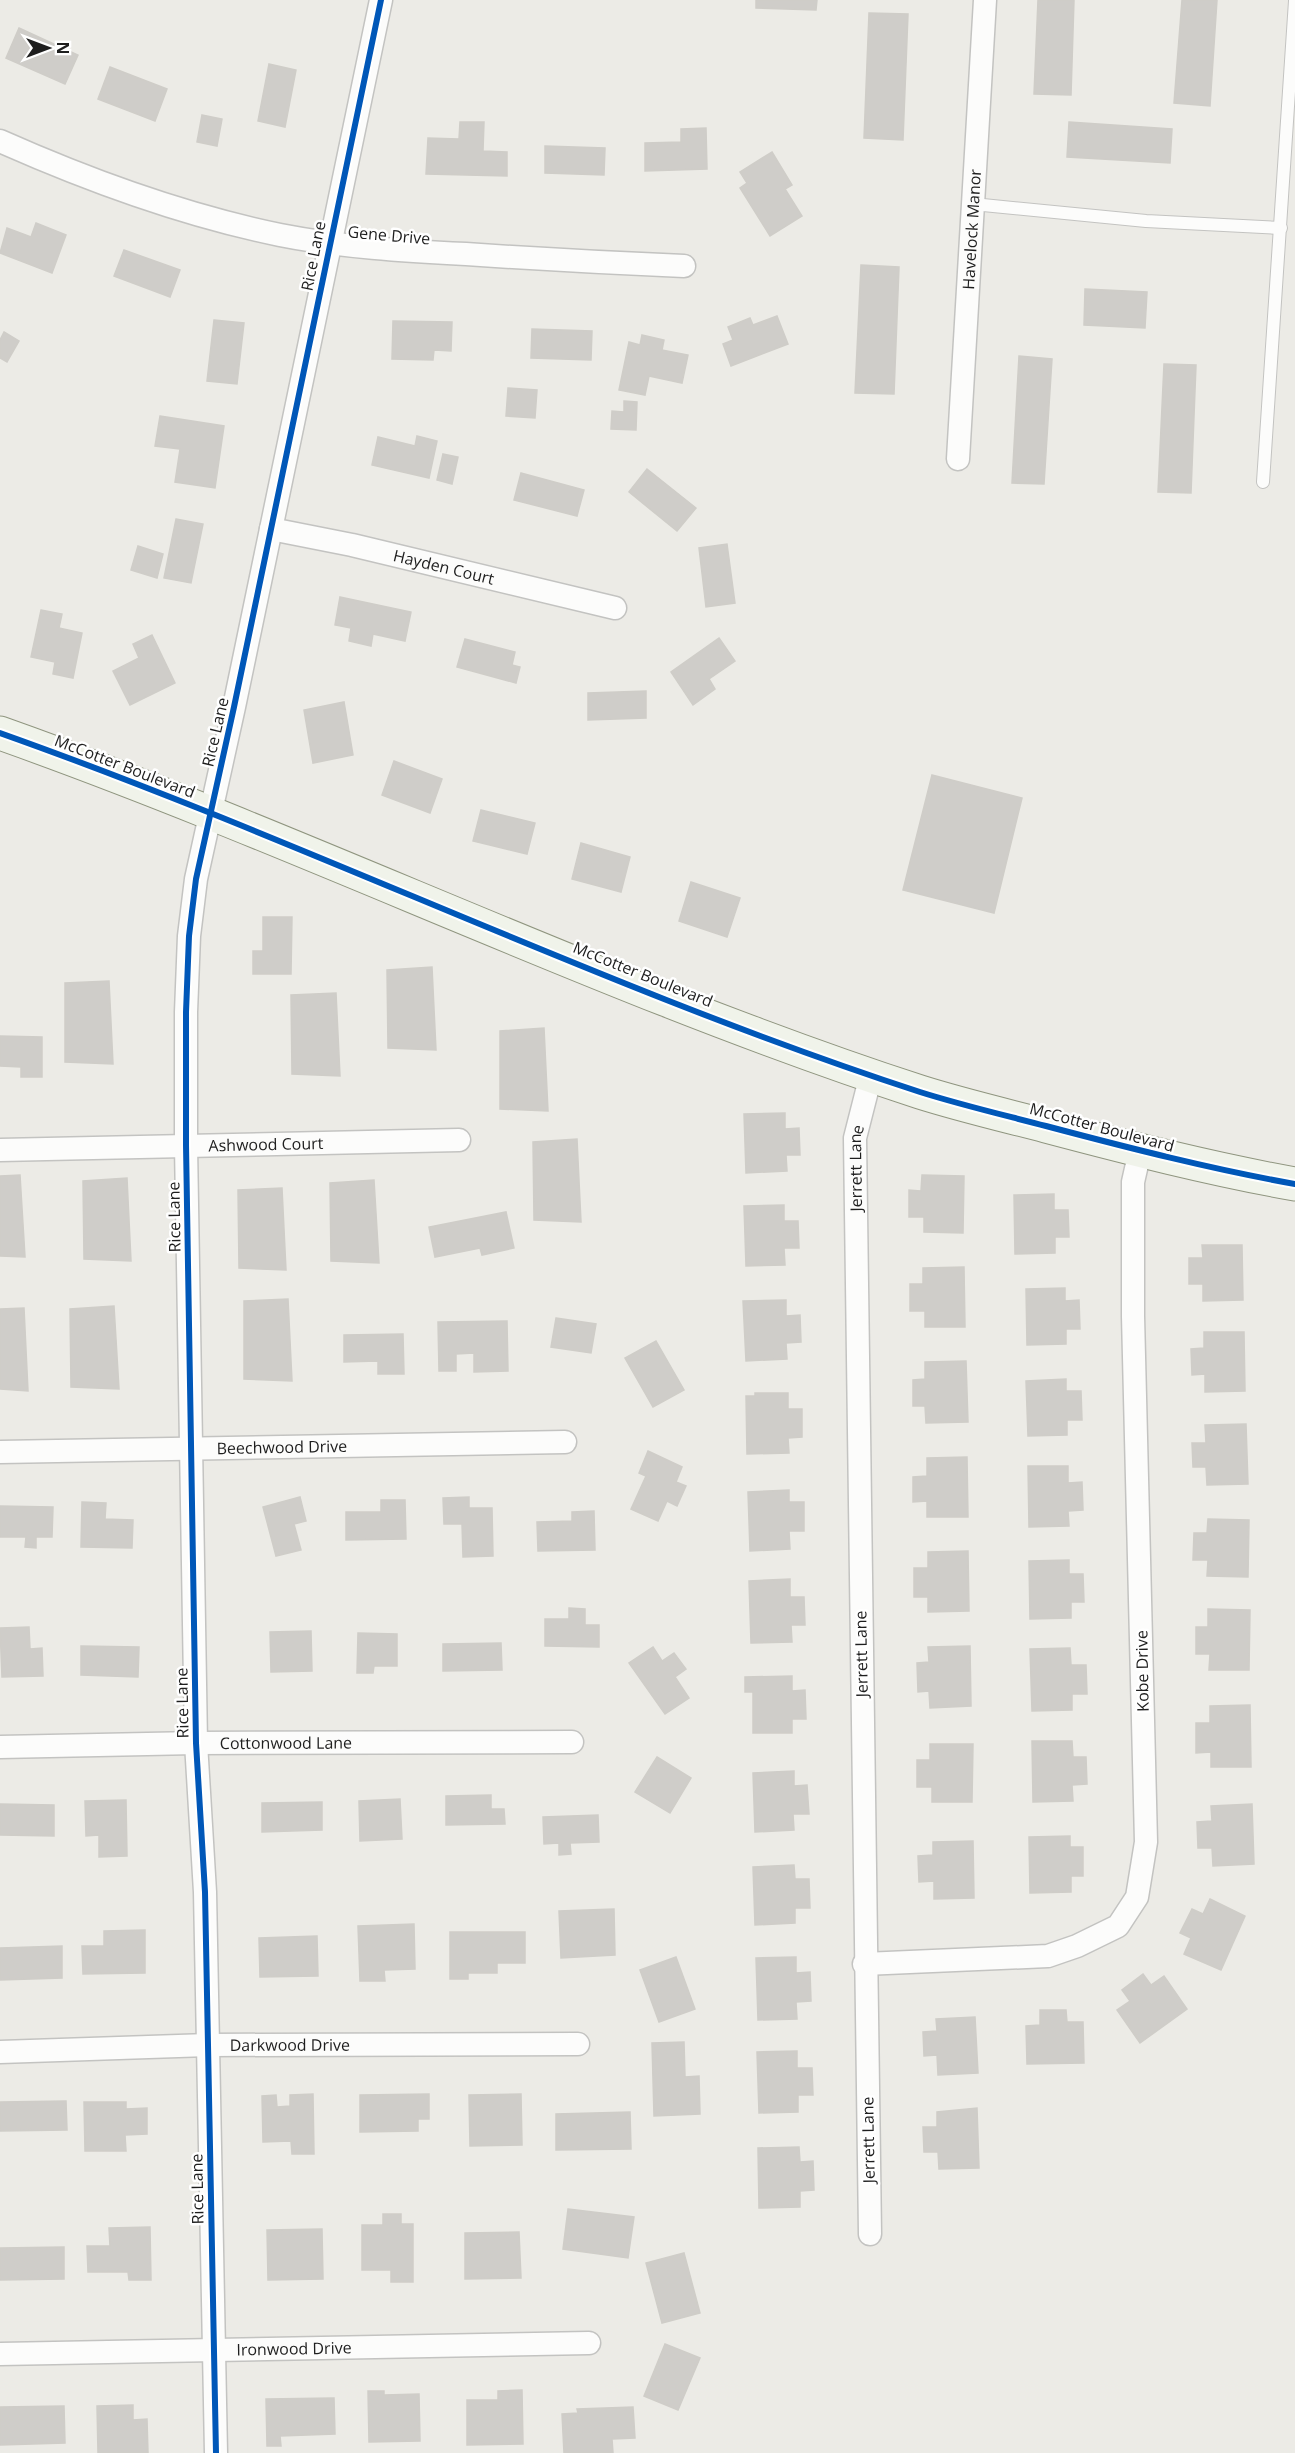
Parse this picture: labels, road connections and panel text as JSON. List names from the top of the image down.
{
  "streets": {
    "street": [
      "Havelock Manor",
      "Gene Drive",
      "Rice Lane",
      "Hayden Court",
      "McCotter Boulevard",
      "Ashwood Court",
      "Jerrett Lane",
      "Beechwood Drive",
      "Kobe Drive",
      "Cottonwood Lane",
      "Darkwood Drive",
      "Ironwood Drive"
    ]
  },
  "crossings": [
    ["Gene Drive", "Rice Lane"],
    ["Rice Lane", "Hayden Court"],
    ["Rice Lane", "McCotter Boulevard"],
    ["Rice Lane", "Ashwood Court"],
    ["Rice Lane", "Beechwood Drive"],
    ["Rice Lane", "Cottonwood Lane"],
    ["Rice Lane", "Darkwood Drive"],
    ["Rice Lane", "Ironwood Drive"],
    ["McCotter Boulevard", "Jerrett Lane"],
    ["McCotter Boulevard", "Kobe Drive"],
    ["Jerrett Lane", "Kobe Drive"]
  ],
  "north": "right"
}
